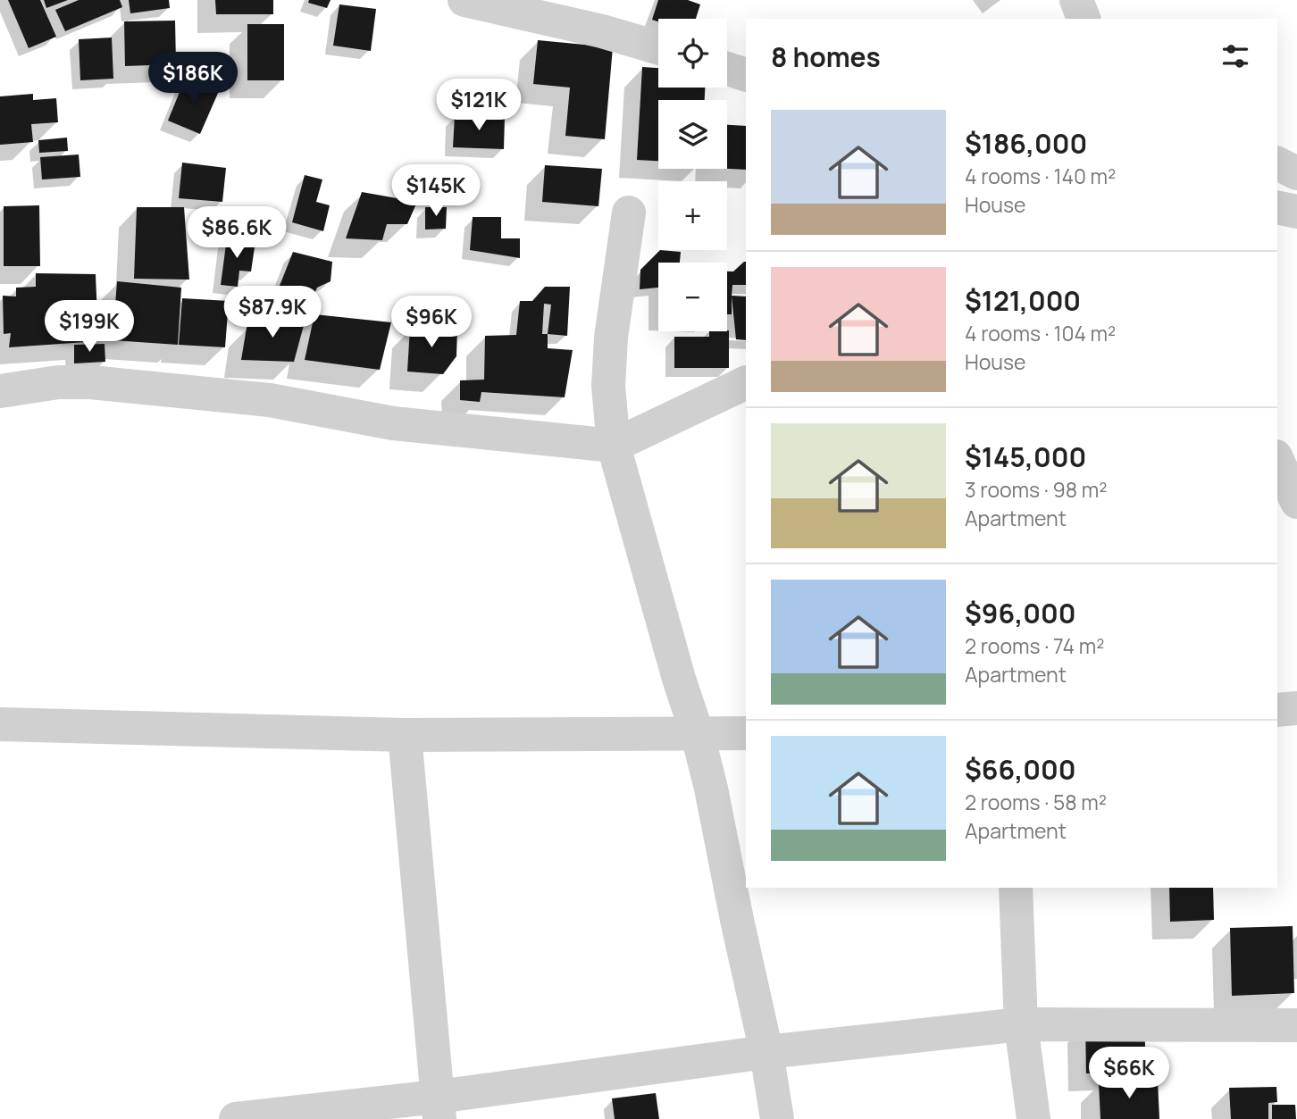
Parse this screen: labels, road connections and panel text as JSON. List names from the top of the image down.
{
  "page": {
    "map_buttons": ["+", "−"],
    "heading": "8 homes",
    "price": [
      "$186K",
      "$121K",
      "$145K",
      "$86.6K",
      "$87.9K",
      "$96K",
      "$199K",
      "$66K"
    ],
    "list": [
      {
        "name": "$186,000",
        "note": "4 rooms · 140 m² · House"
      },
      {
        "name": "$121,000",
        "note": "4 rooms · 104 m² · House"
      },
      {
        "name": "$145,000",
        "note": "3 rooms · 98 m² · Apartment"
      },
      {
        "name": "$96,000",
        "note": "2 rooms · 74 m² · Apartment"
      },
      {
        "name": "$66,000",
        "note": "2 rooms · 58 m² · Apartment"
      }
    ]
  }
}
